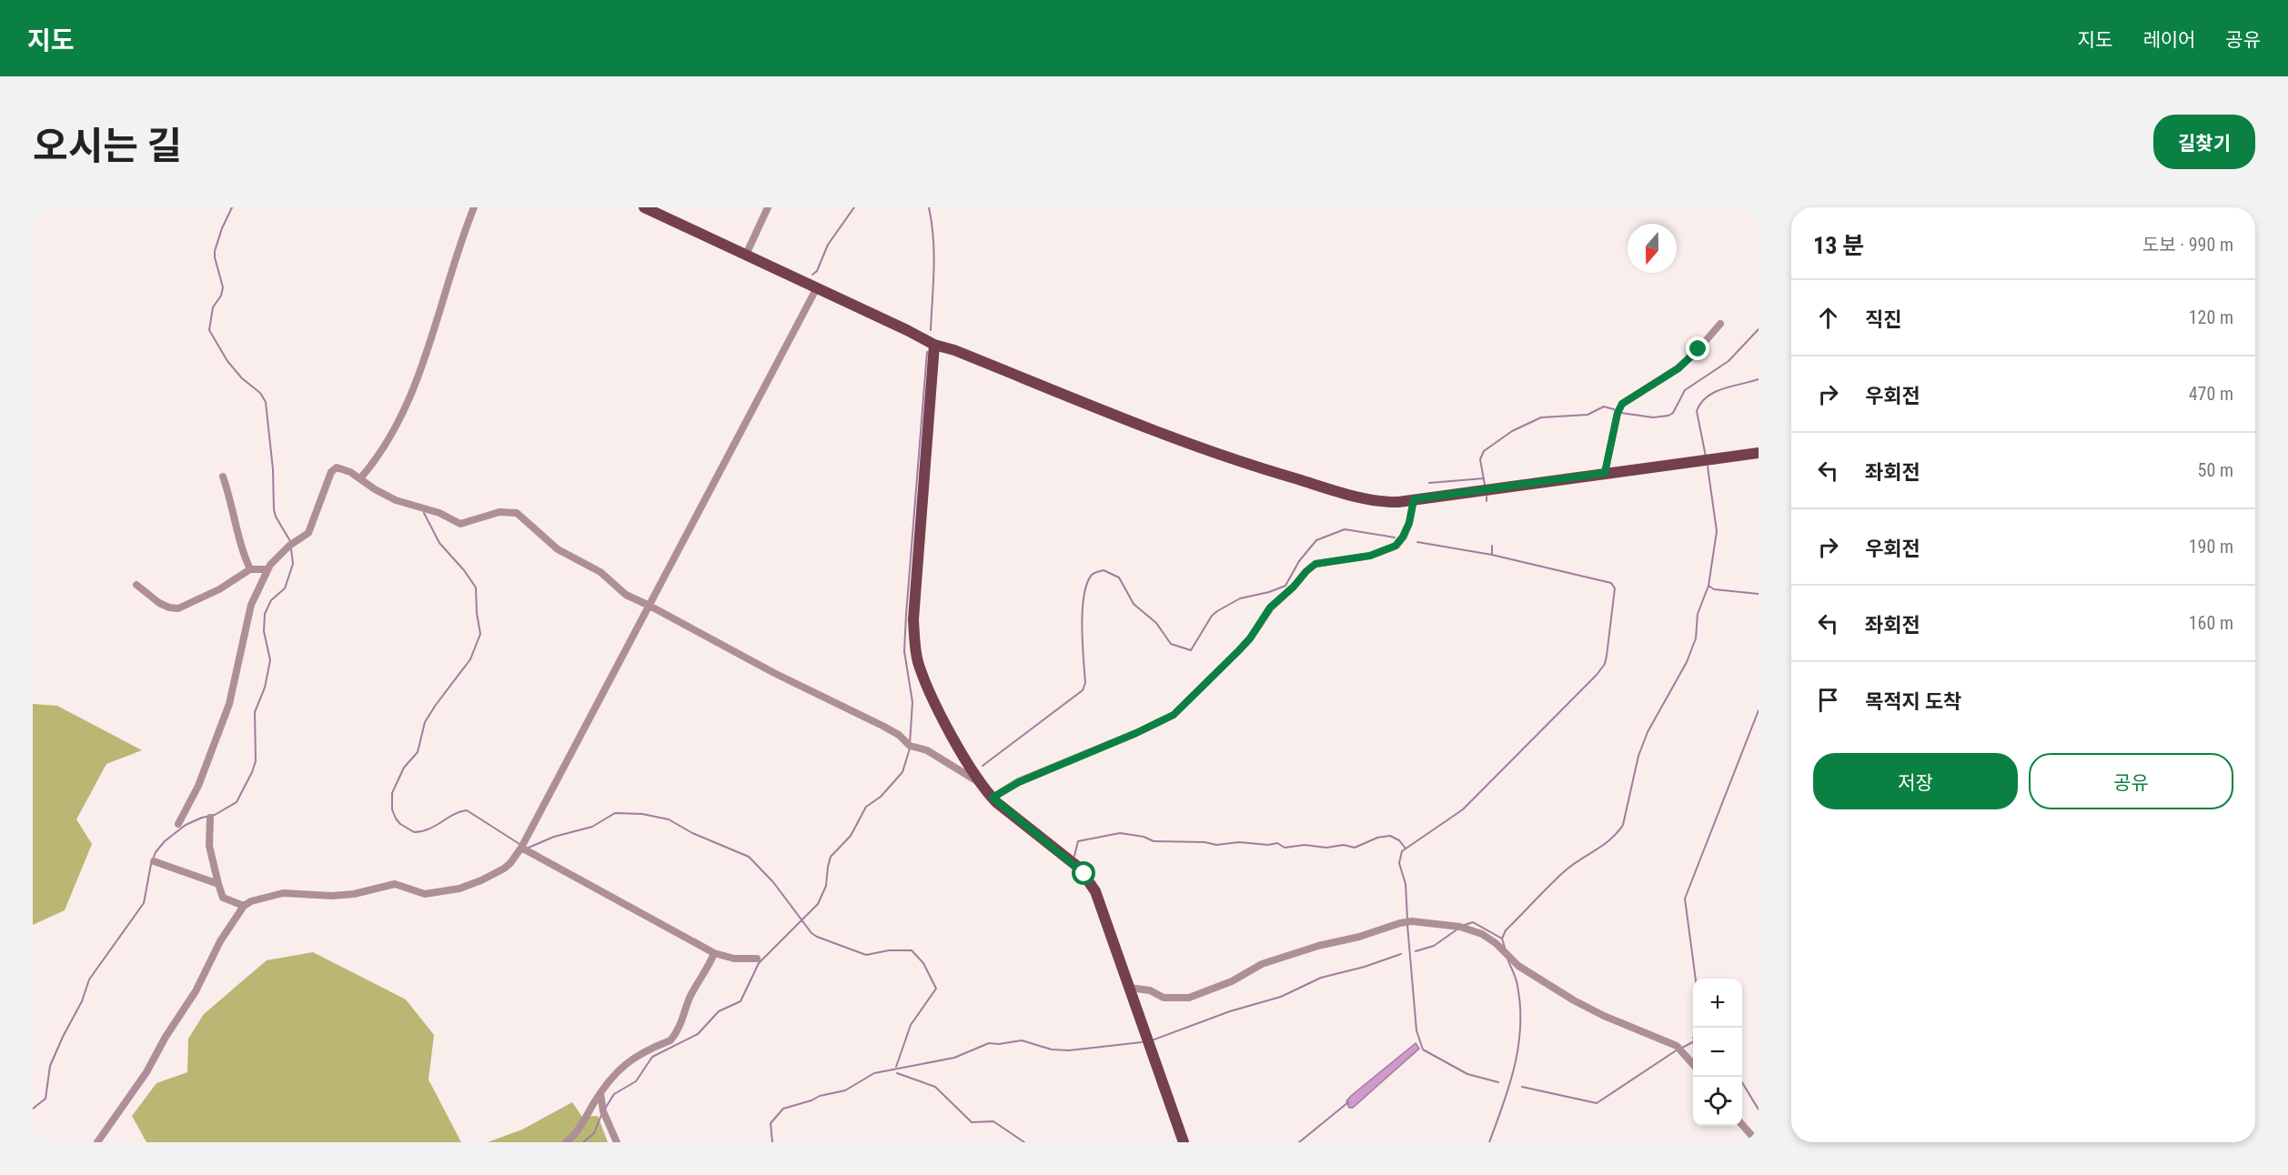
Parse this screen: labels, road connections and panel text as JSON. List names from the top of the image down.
{
  "north": "bottom",
  "page": {
    "header": "지도",
    "nav": ["지도", "레이어", "공유"],
    "title": "오시는 길",
    "buttons": [
      "길찾기",
      ["저장", "공유"]
    ],
    "heading": ["13 분", "도보 · 990 m"],
    "list": [
      ["직진", "120 m"],
      ["우회전", "470 m"],
      ["좌회전", "50 m"],
      ["우회전", "190 m"],
      ["좌회전", "160 m"],
      "목적지 도착"
    ],
    "map_buttons": ["+", "−"]
  }
}
